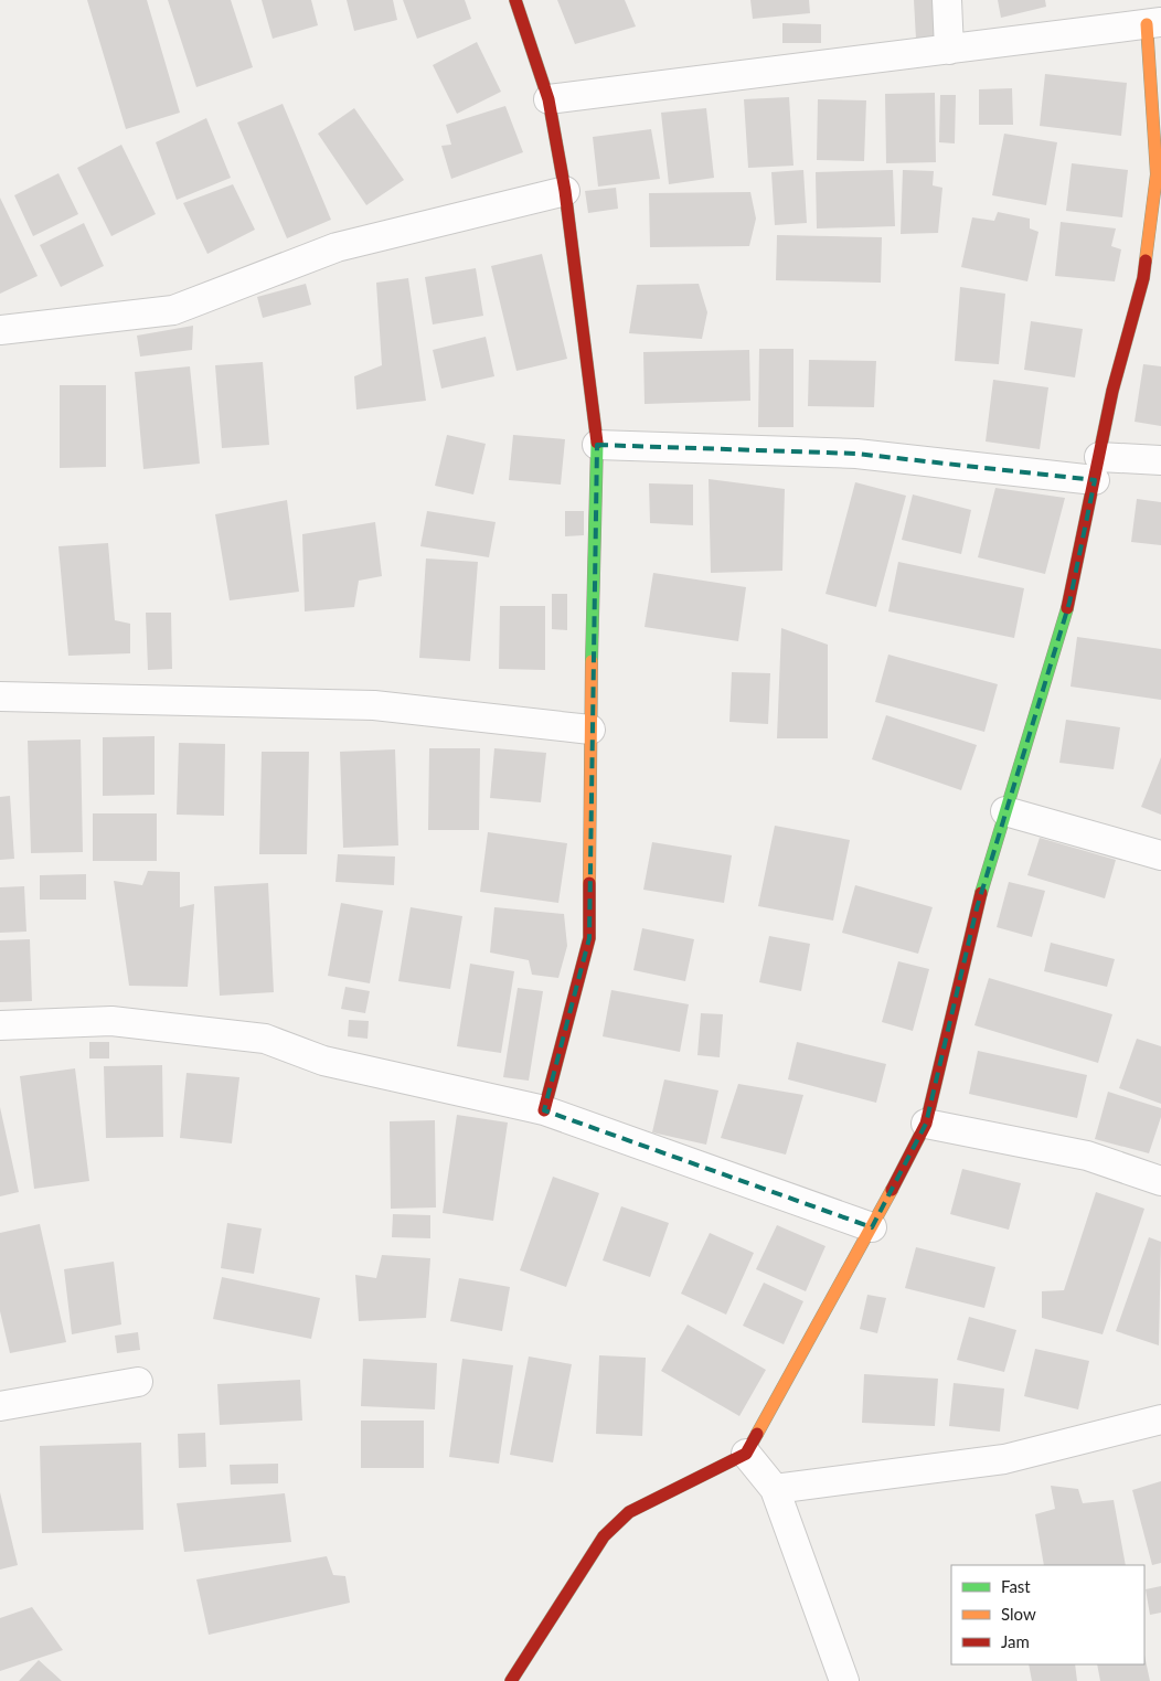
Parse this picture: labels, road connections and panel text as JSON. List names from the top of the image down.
{
  "legend": ["Fast", "Slow", "Jam"]
}
